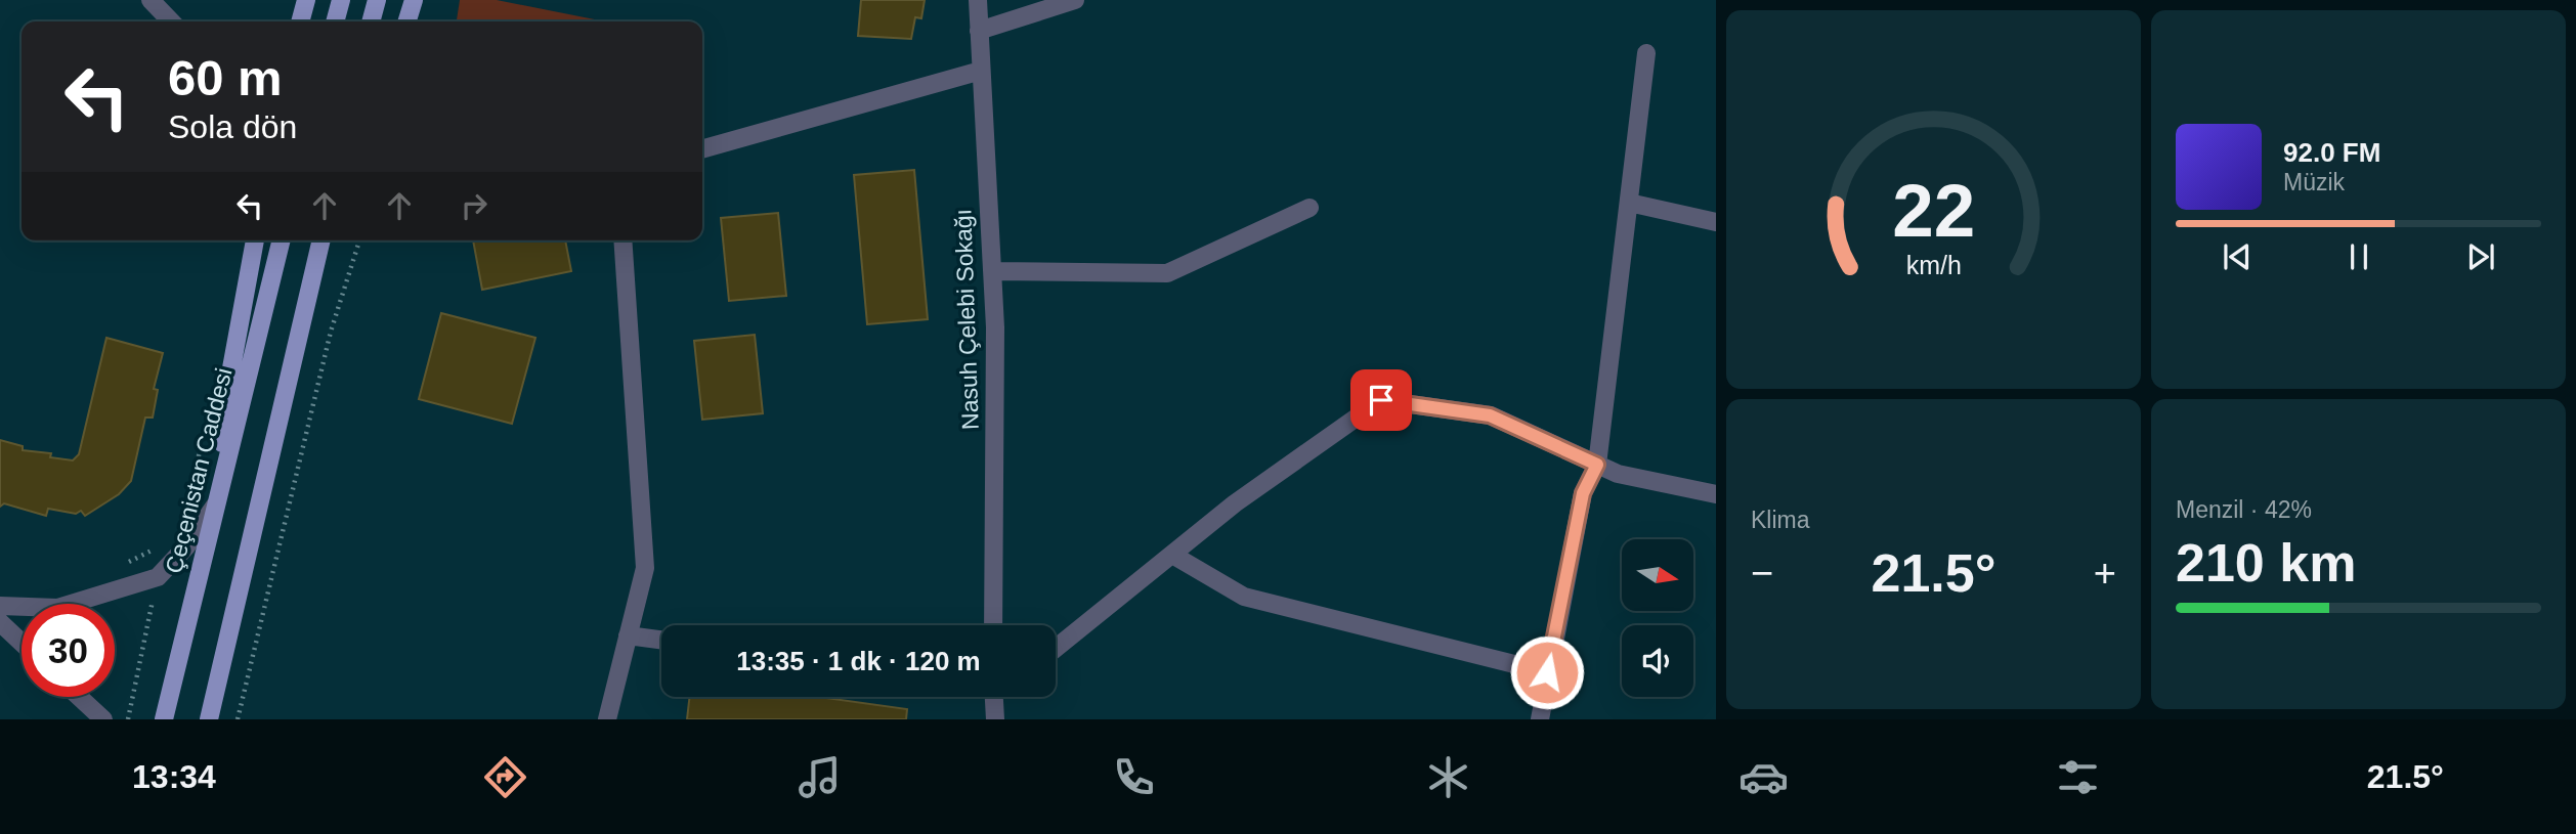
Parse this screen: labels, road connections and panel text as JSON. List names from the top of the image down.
{
  "streets": {
    "main road": ["Çeçenistan Caddesi"],
    "street": ["Nasuh Çelebi Sokağı"]
  },
  "north": "right",
  "page": {
    "turn": ["60 m", "Sola dön"],
    "song": ["92.0 FM", "Müzik"],
    "tile": [
      "Klima",
      ["Menzil · 42%", "210 km"]
    ],
    "heat": ["−", "21.5°", "+"],
    "limit": "30",
    "trip": "13:35 · 1 dk · 120 m",
    "tabs": ["13:34", "21.5°"],
    "gauge": ["22", "km/h"]
  }
}
